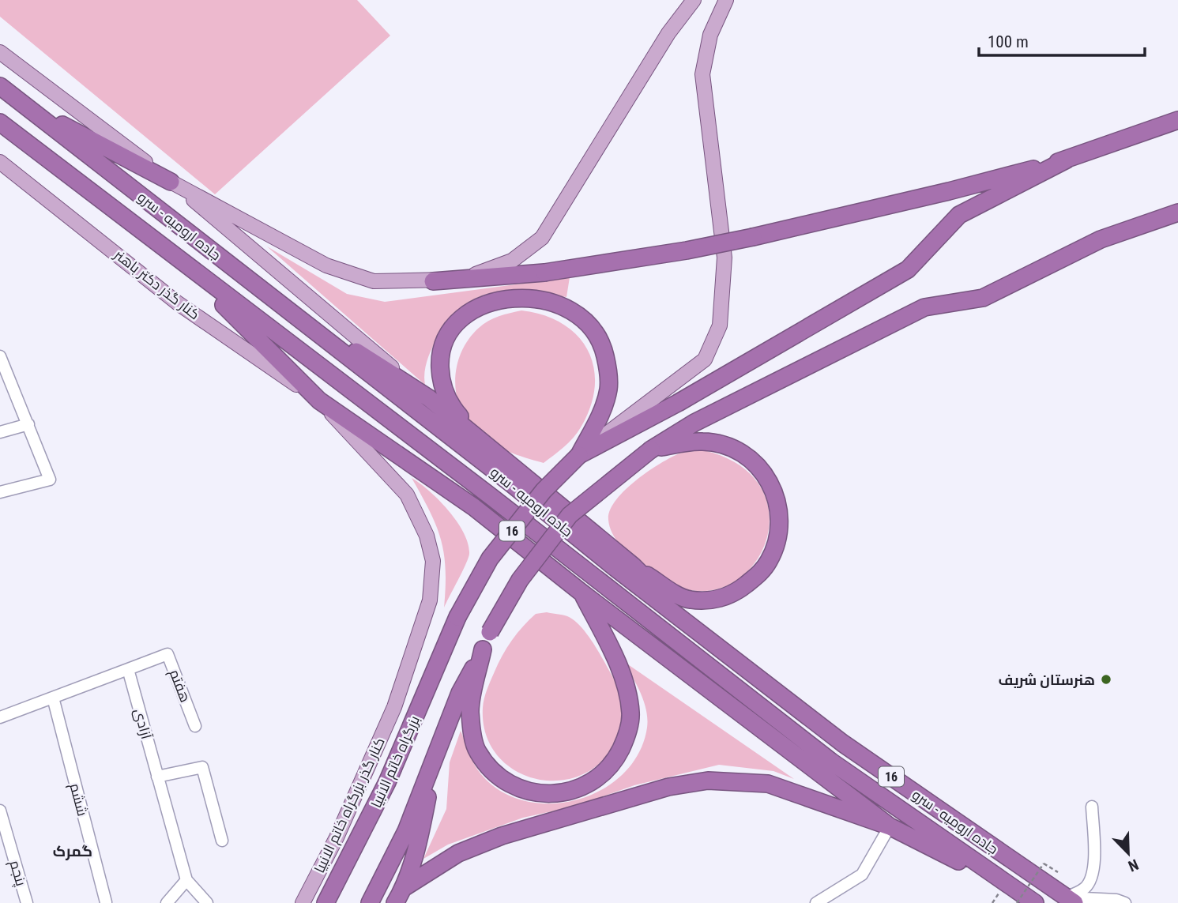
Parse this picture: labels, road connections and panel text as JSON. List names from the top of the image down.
{
  "streets": {
    "highway": ["جاده ارومیه - سرو", "16", "بزرگراه خاتم الانبیا"],
    "main road": ["کنار گذر دکتر باهنر", "کنار گذر بزرگراه خاتم الانبیا"],
    "street": [
      "هفتم",
      "آزادی",
      "ششم",
      "پنجم"
    ]
  },
  "crossings": [
    ["کنار گذر دکتر باهنر", "کنار گذر بزرگراه خاتم الانبیا"],
    ["هفتم", "آزادی"]
  ],
  "districts": ["گمرک"],
  "places": ["هنرستان شریف"],
  "scale_bar": "100 m",
  "north": "bottom right"
}
